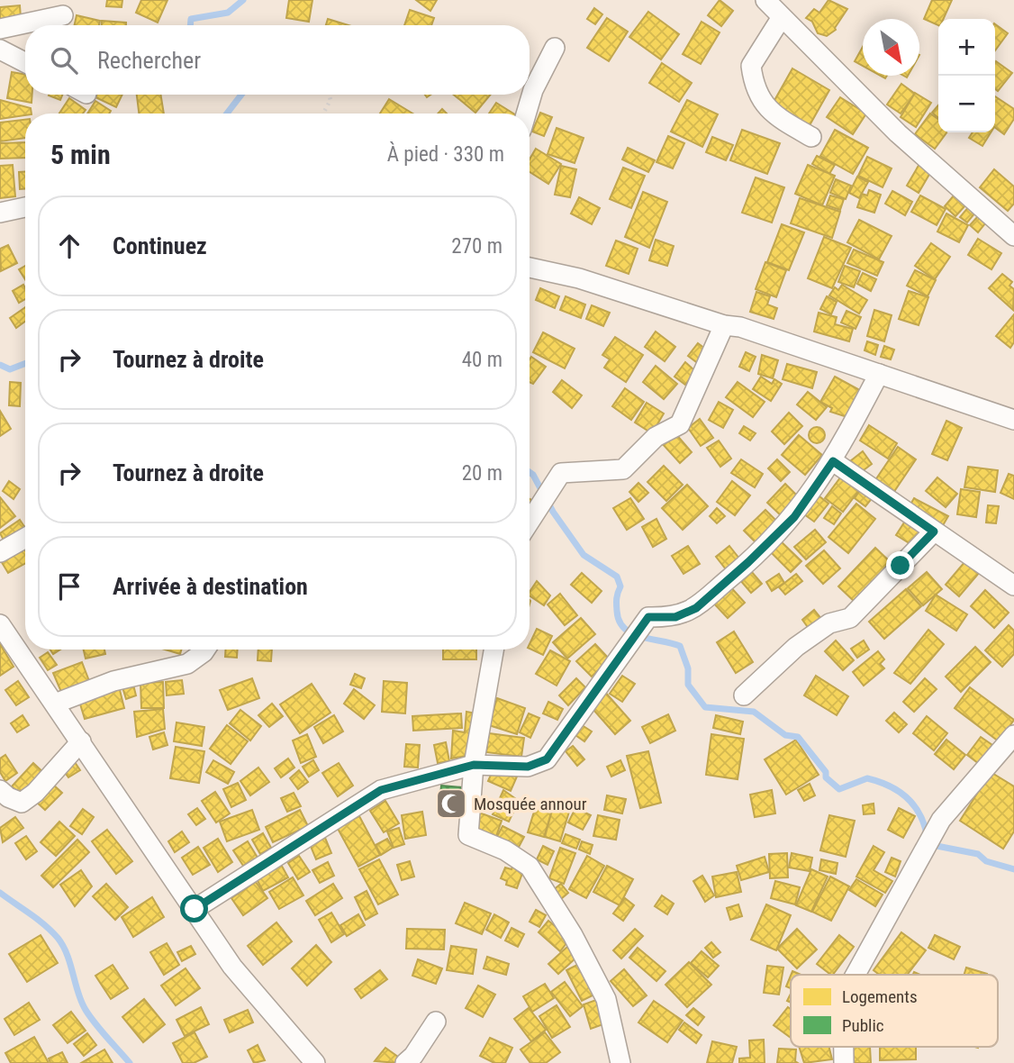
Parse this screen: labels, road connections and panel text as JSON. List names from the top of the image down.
{
  "places": {
    "mosque": ["Mosquée annour"]
  },
  "legend": ["Logements", "Public"],
  "north": "bottom right",
  "page": {
    "map_buttons": ["+", "−"],
    "search": "Rechercher",
    "heading": ["5 min", "À pied · 330 m"],
    "list": [
      ["Continuez", "270 m"],
      ["Tournez à droite", "40 m"],
      ["Tournez à droite", "20 m"],
      "Arrivée à destination"
    ]
  }
}
